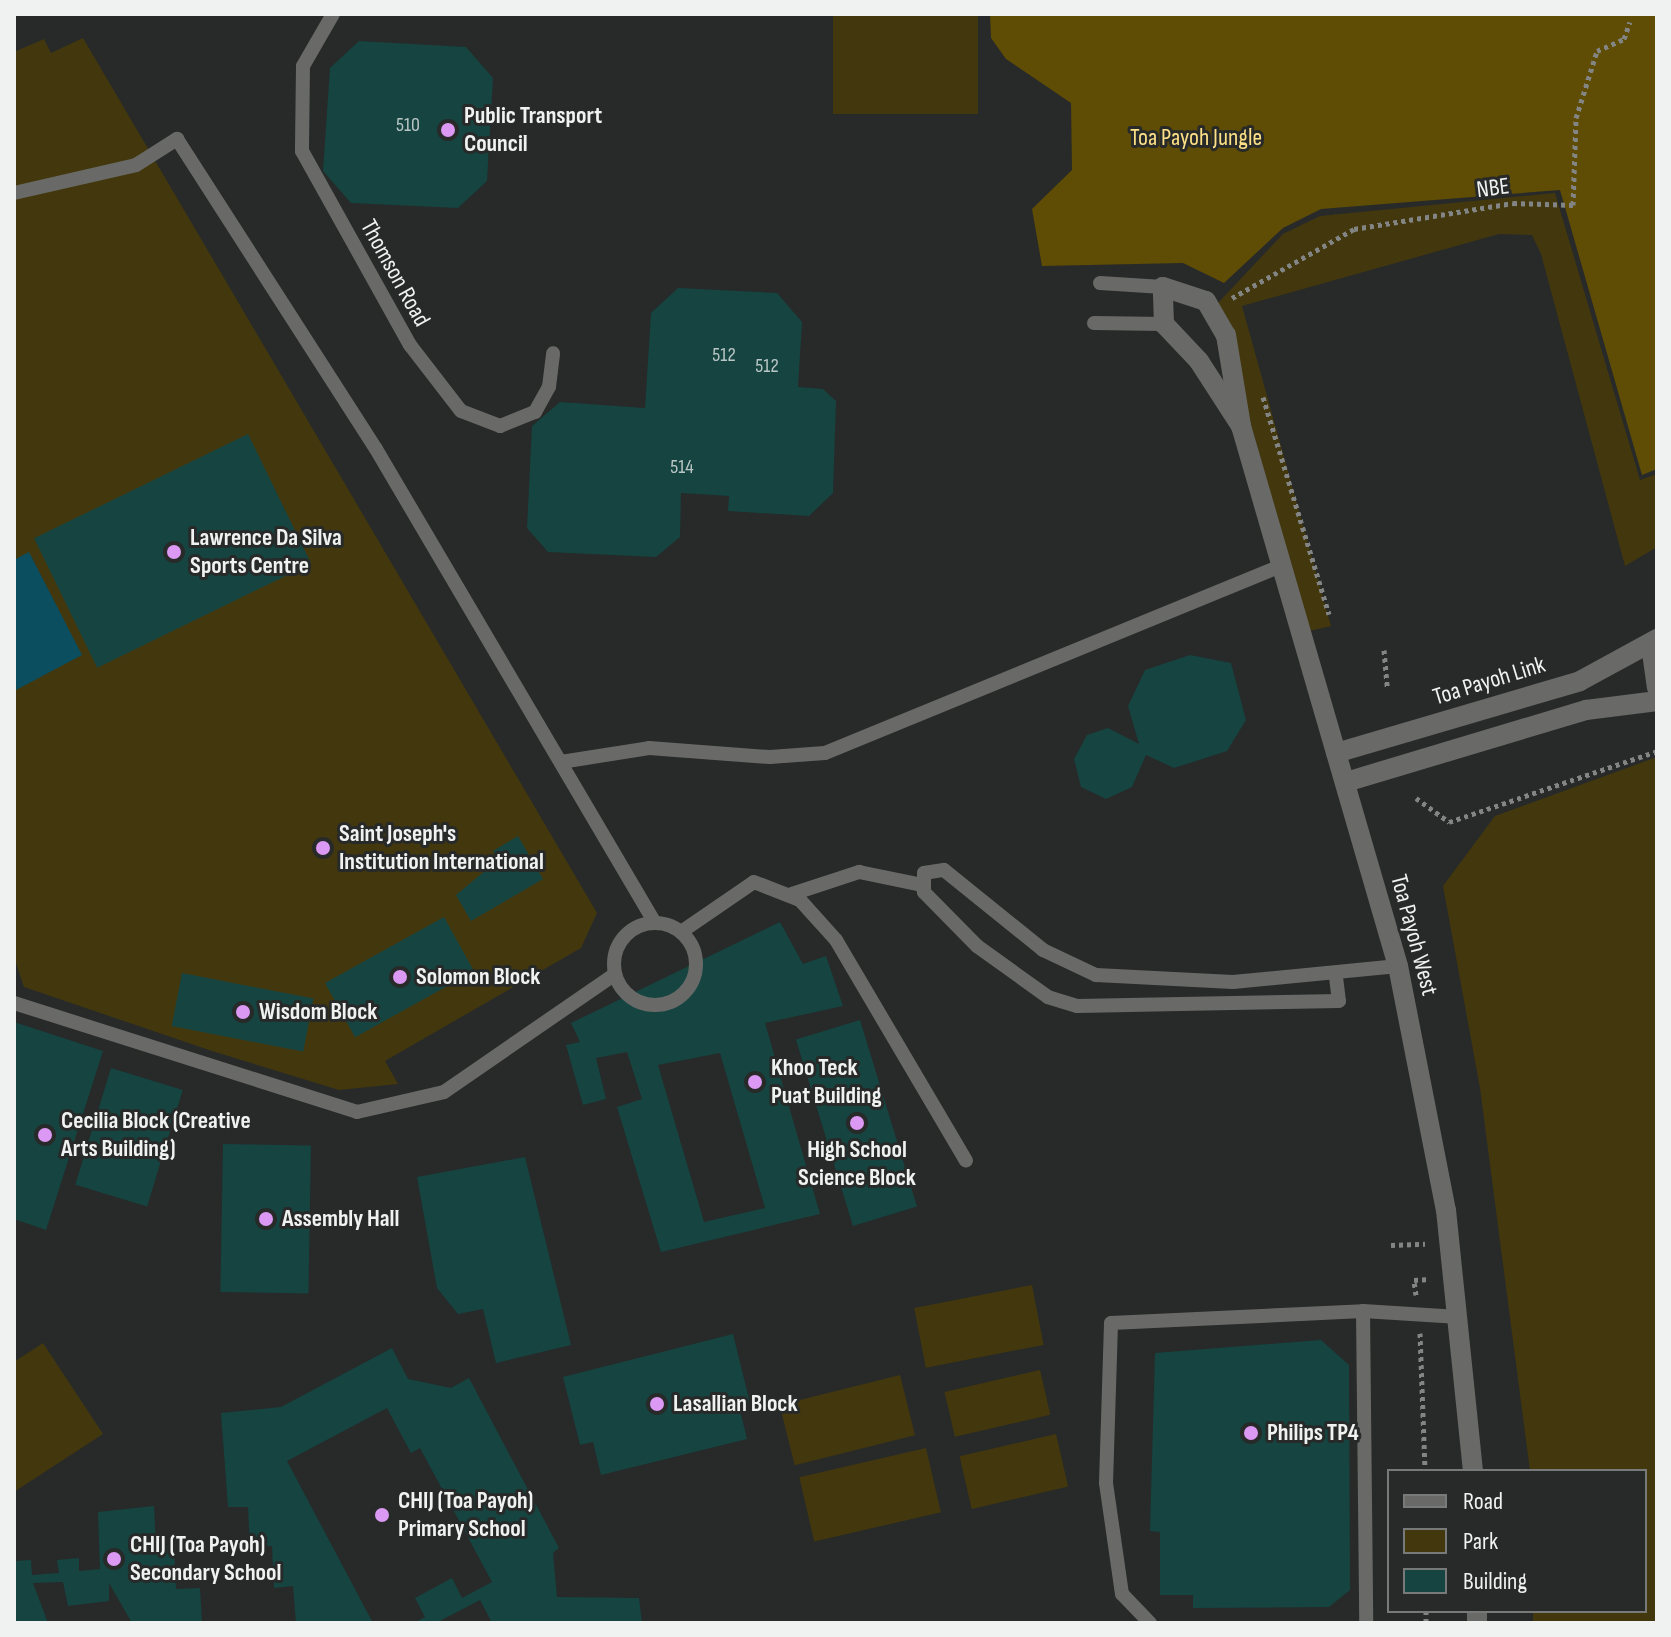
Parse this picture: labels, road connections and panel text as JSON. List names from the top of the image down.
{
  "streets": {
    "street": ["Toa Payoh Link", "Toa Payoh West"],
    "lane": ["Thomson Road"],
    "path": ["NBE"]
  },
  "crossings": [
    ["Toa Payoh Link", "Toa Payoh West"]
  ],
  "parks": ["Toa Payoh Jungle"],
  "places": [
    "Public Transport Council",
    "Lawrence Da Silva Sports Centre",
    "Saint Joseph's Institution International",
    "Solomon Block",
    "Wisdom Block",
    "Khoo Teck Puat Building",
    "High School Science Block",
    "Cecilia Block (Creative Arts Building)",
    "Assembly Hall",
    "Lasallian Block",
    "Philips TP4",
    "CHIJ (Toa Payoh) Primary School",
    "CHIJ (Toa Payoh) Secondary School"
  ],
  "house_numbers": [
    "510",
    "512",
    "512",
    "514"
  ],
  "legend": ["Road", "Park", "Building"]
}
